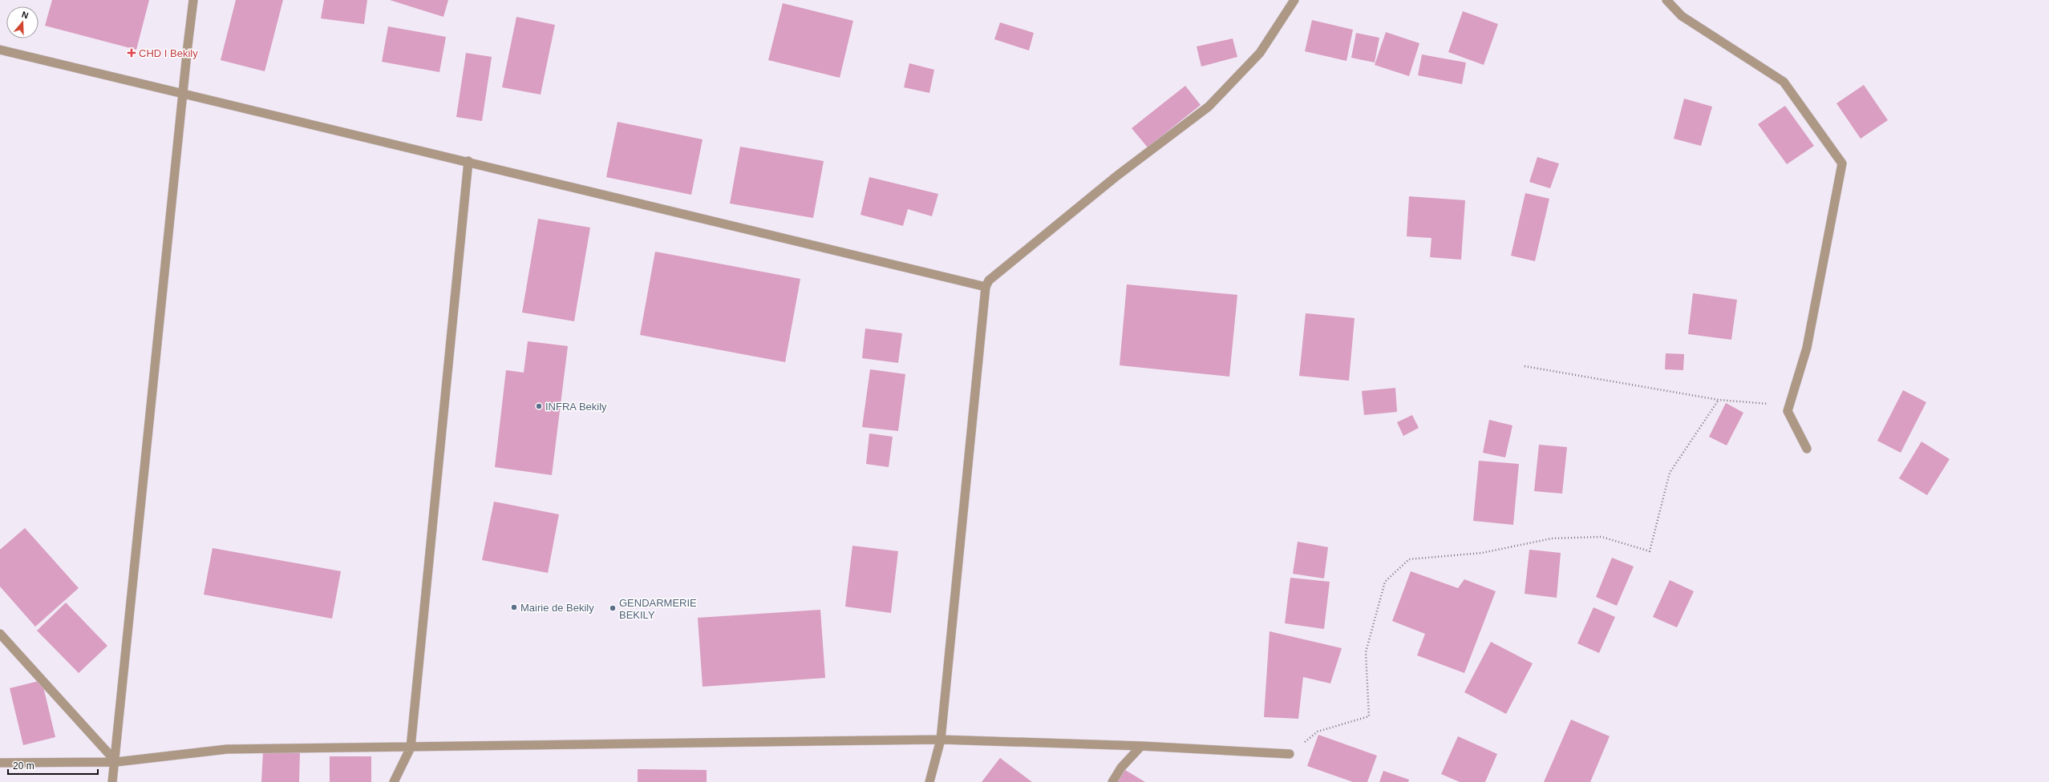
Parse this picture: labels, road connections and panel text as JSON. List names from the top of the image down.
{
  "places": {
    "health": ["CHD I Bekily"],
    "other": ["INFRA Bekily", "Mairie de Bekily", "GENDARMERIE BEKILY"]
  },
  "scale_bar": "20 m",
  "north": "top"
}
